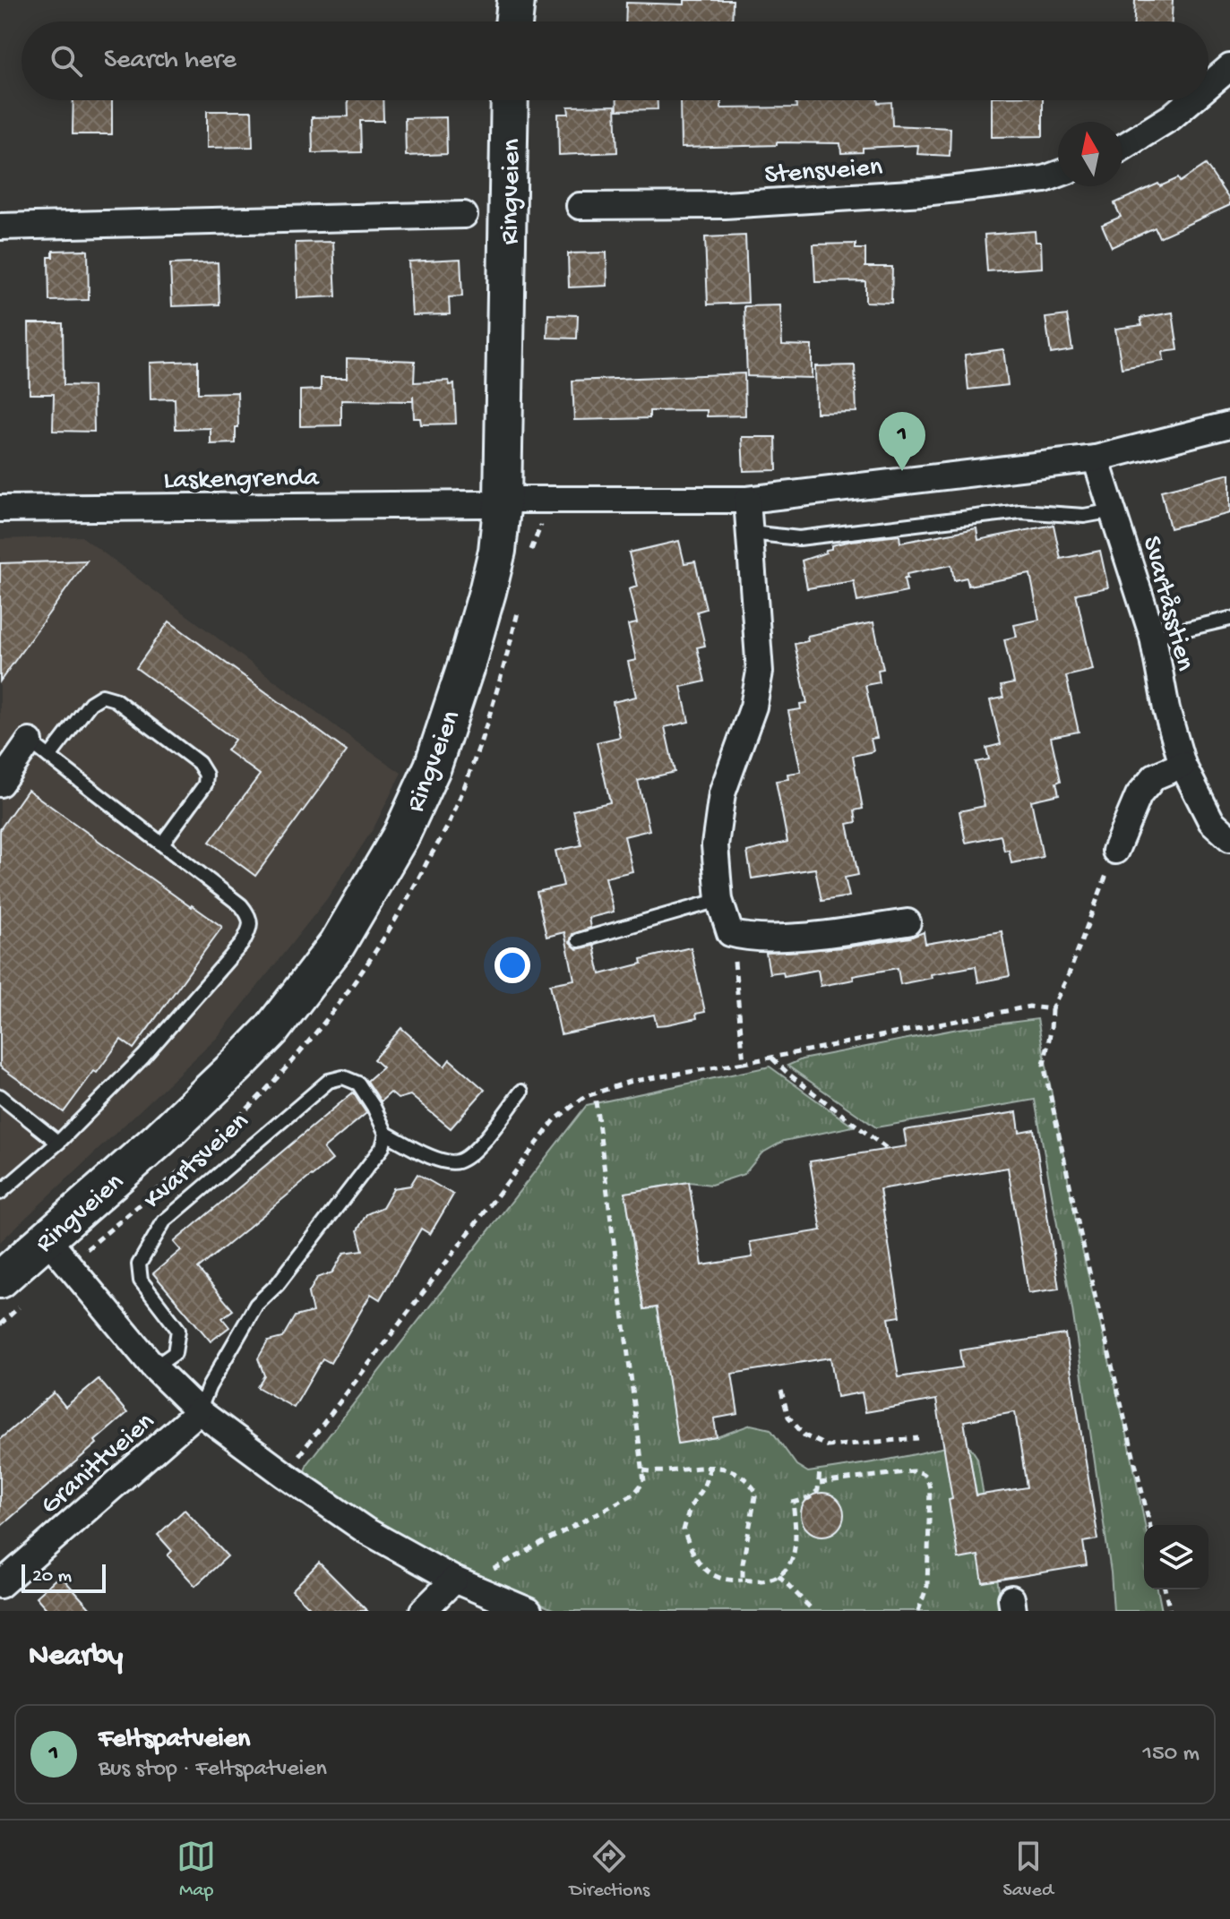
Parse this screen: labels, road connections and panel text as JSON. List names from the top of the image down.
{
  "streets": {
    "main road": ["Ringveien"],
    "street": [
      "Stensveien",
      "Laskengrenda",
      "Svartåsstien",
      "Granittveien"
    ],
    "lane": ["Kvartsveien"]
  },
  "crossings": [
    ["Ringveien", "Laskengrenda"],
    ["Laskengrenda", "Svartåsstien"]
  ],
  "scale_bar": "20 m",
  "north": "top",
  "page": {
    "search": "Search here",
    "pins": "1",
    "scale": "20 m",
    "heading": "Nearby",
    "list": [
      {
        "mark": "1",
        "name": "Feltspatveien",
        "note": "Bus stop · Feltspatveien",
        "value": "150 m"
      }
    ],
    "nav": ["Map", "Directions", "Saved"]
  }
}
